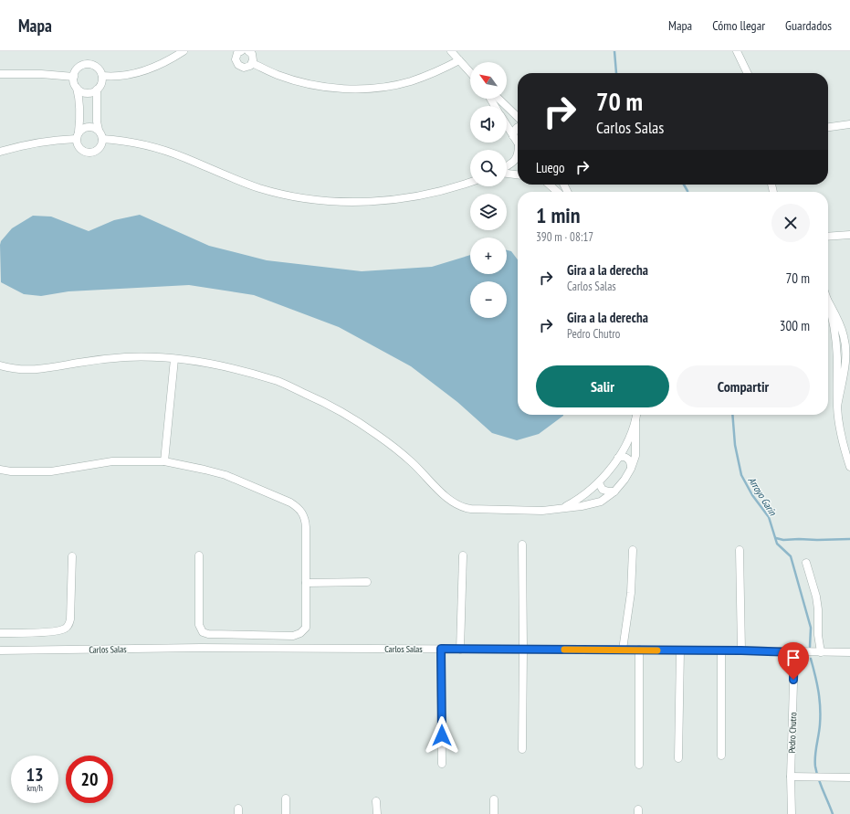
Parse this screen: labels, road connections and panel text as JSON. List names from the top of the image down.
{
  "streets": {
    "street": ["Carlos Salas", "Pedro Chutro"]
  },
  "crossings": [
    ["Carlos Salas", "Pedro Chutro"]
  ],
  "water": ["Arroyo Garín"],
  "north": "top left",
  "page": {
    "header": "Mapa",
    "nav": ["Mapa", "Cómo llegar", "Guardados"],
    "map_buttons": ["+", "−"],
    "turn": ["70 m", "Carlos Salas"],
    "then": "Luego",
    "heading": ["1 min", "390 m · 08:17"],
    "list": [
      {
        "name": "Gira a la derecha",
        "note": "Carlos Salas",
        "value": "70 m"
      },
      {
        "name": "Gira a la derecha",
        "note": "Pedro Chutro",
        "value": "300 m"
      }
    ],
    "buttons": ["Salir", "Compartir"],
    "speed": "13 km/h",
    "limit": "20"
  }
}
